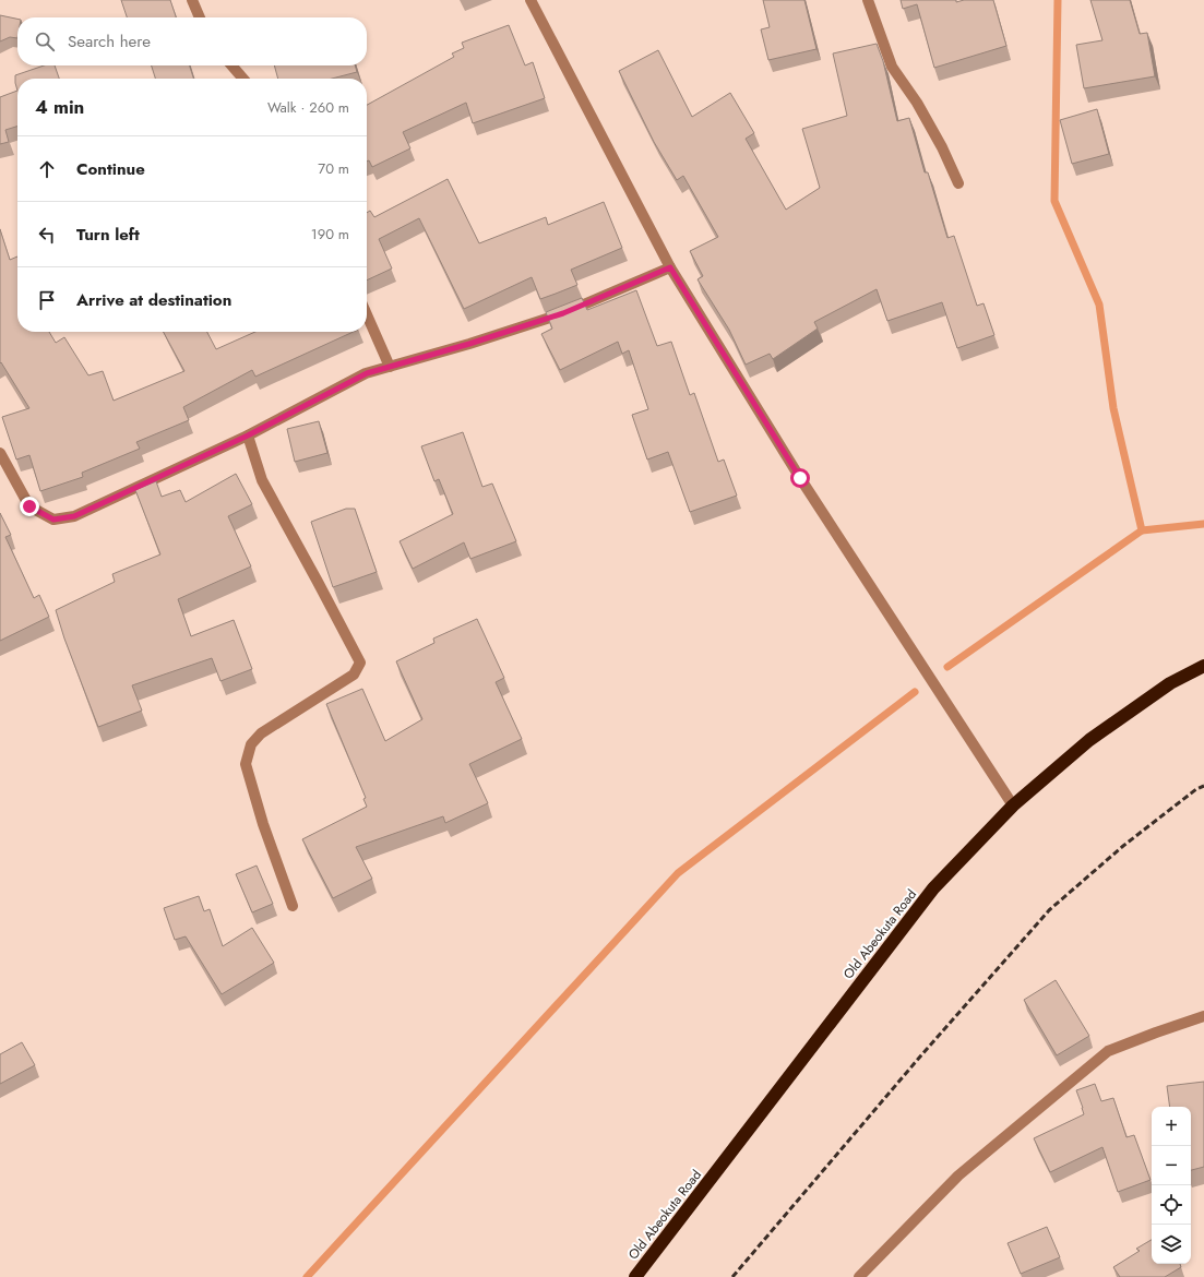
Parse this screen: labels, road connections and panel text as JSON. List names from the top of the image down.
{
  "streets": {
    "highway": ["Old Abeokuta Road"]
  },
  "page": {
    "search": "Search here",
    "heading": ["4 min", "Walk · 260 m"],
    "list": [
      ["Continue", "70 m"],
      ["Turn left", "190 m"],
      "Arrive at destination"
    ],
    "map_buttons": ["+", "−"]
  }
}
